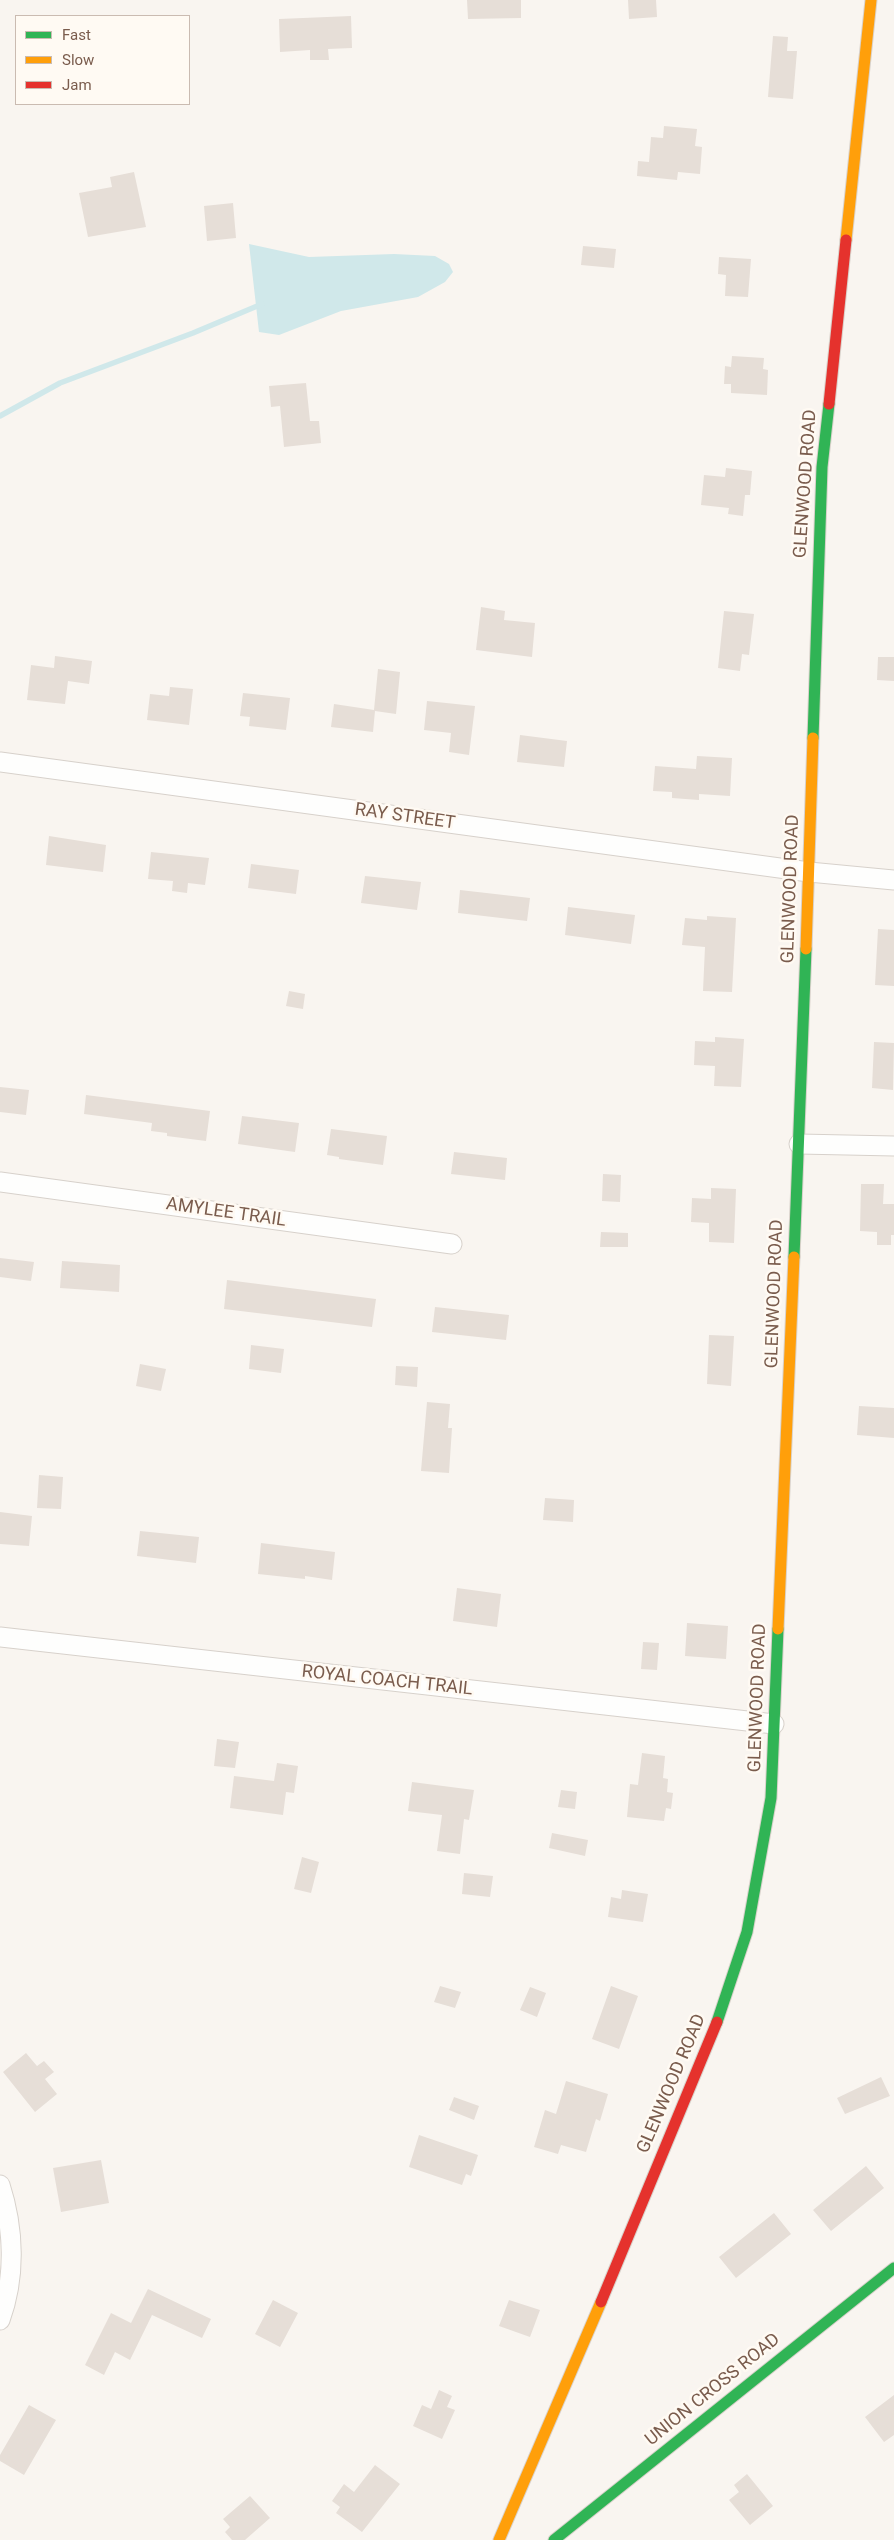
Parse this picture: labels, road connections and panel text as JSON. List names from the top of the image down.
{
  "streets": {
    "street": [
      "GLENWOOD ROAD",
      "RAY STREET",
      "AMYLEE TRAIL",
      "ROYAL COACH TRAIL",
      "UNION CROSS ROAD"
    ]
  },
  "crossings": [
    ["GLENWOOD ROAD", "RAY STREET"],
    ["GLENWOOD ROAD", "ROYAL COACH TRAIL"]
  ],
  "legend": ["Fast", "Slow", "Jam"]
}
